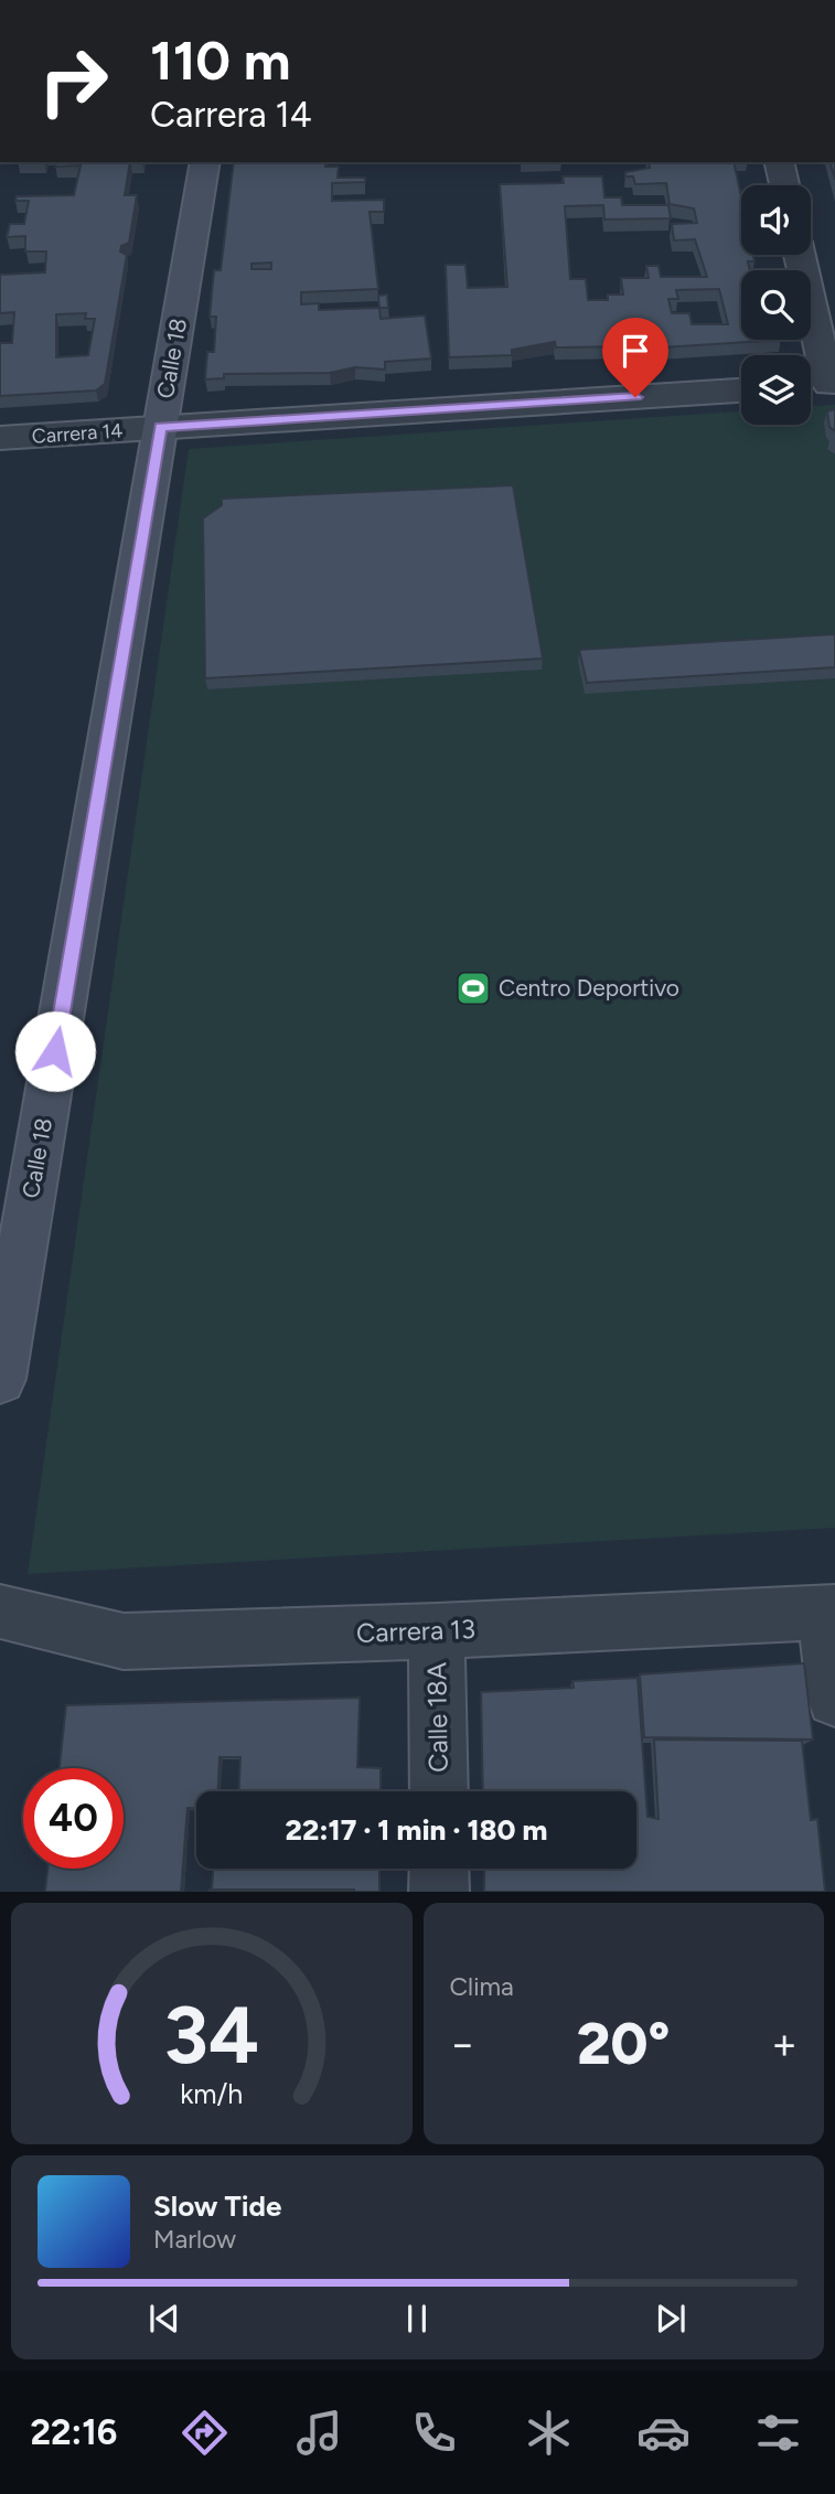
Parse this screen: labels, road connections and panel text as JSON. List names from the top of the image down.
{
  "streets": {
    "street": [
      "Calle 18",
      "Carrera 14",
      "Carrera 13",
      "Calle 18A"
    ]
  },
  "crossings": [
    ["Calle 18", "Carrera 14"],
    ["Carrera 13", "Calle 18A"]
  ],
  "places": {
    "sports": ["Centro Deportivo"]
  },
  "page": {
    "turn": ["110 m", "Carrera 14"],
    "limit": "40",
    "trip": "22:17 · 1 min · 180 m",
    "tile": "Clima",
    "heat": ["−", "20°", "+"],
    "song": ["Slow Tide", "Marlow"],
    "tabs": "22:16",
    "gauge": ["34", "km/h"]
  }
}
